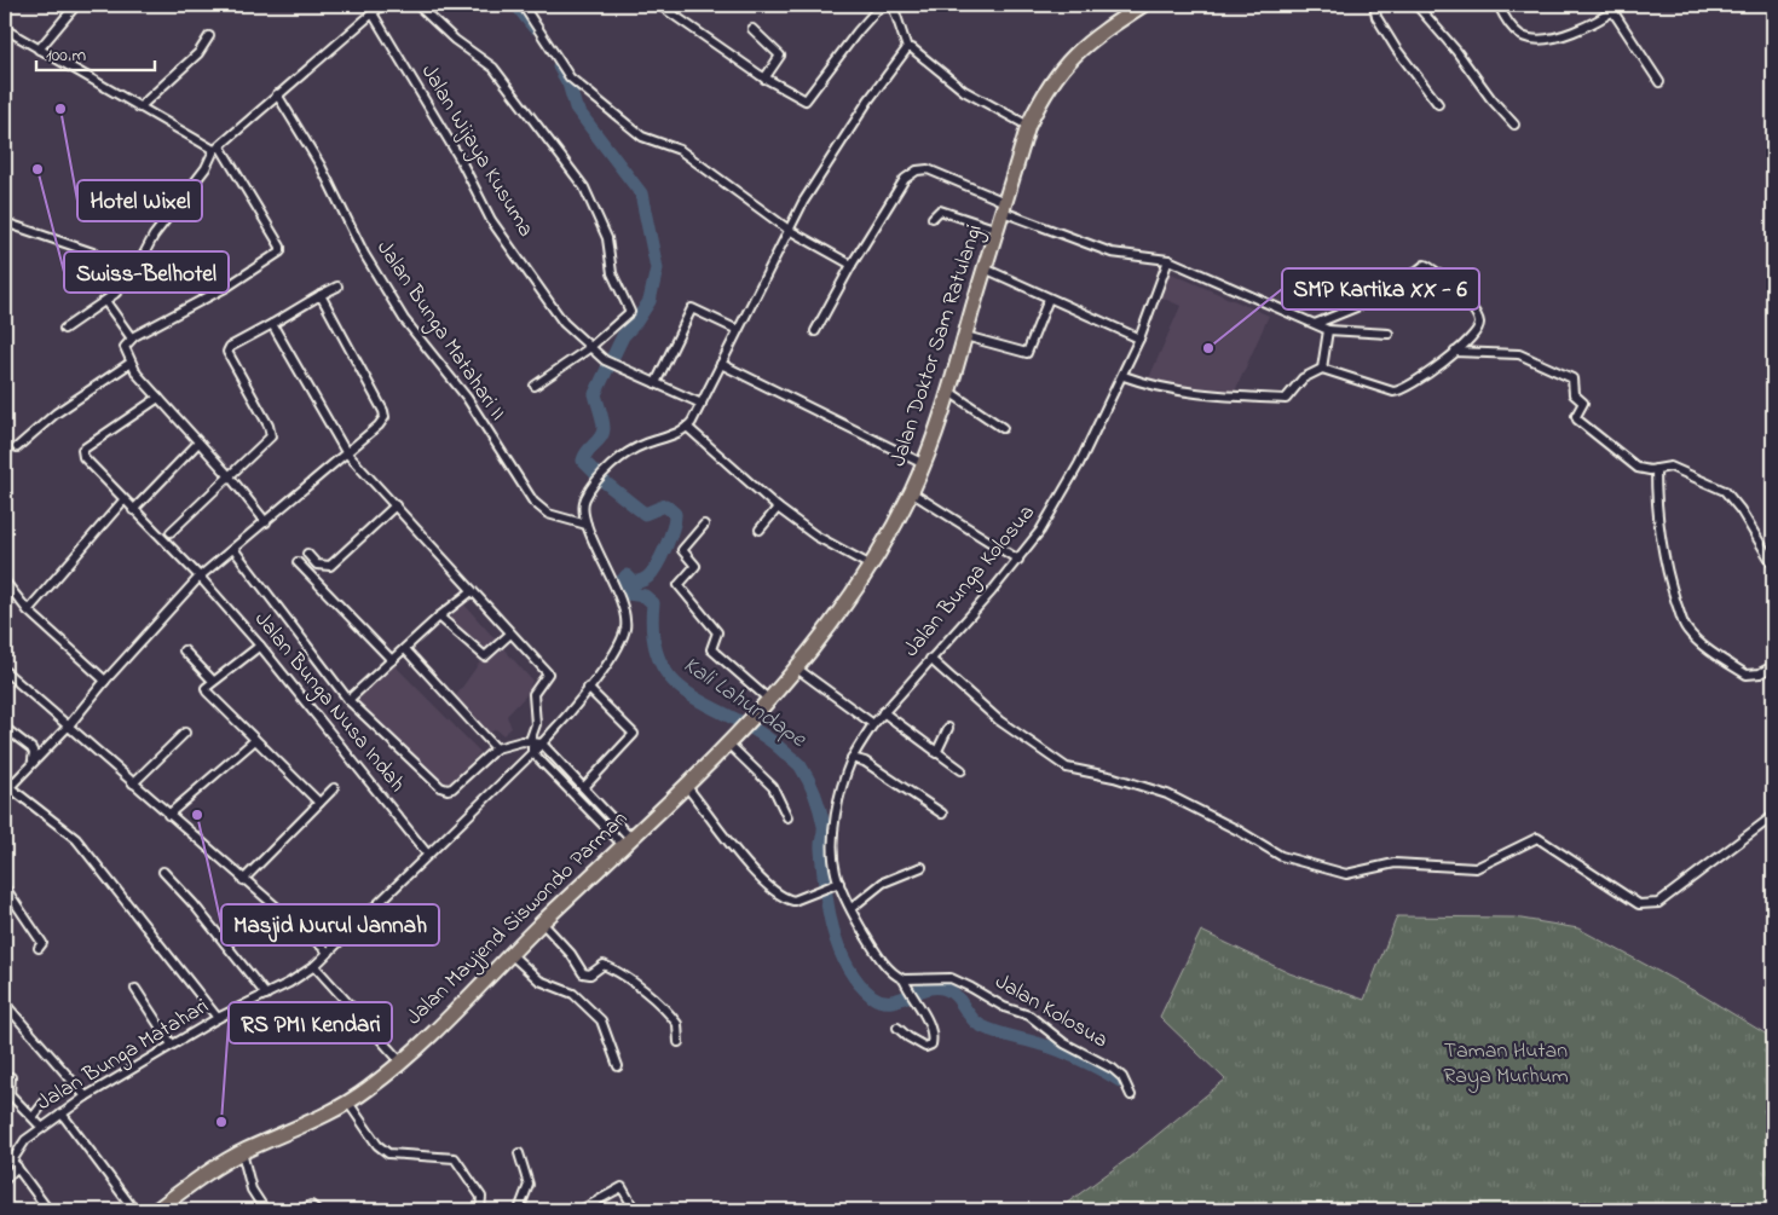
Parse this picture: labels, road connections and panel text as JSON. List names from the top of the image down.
{
  "streets": {
    "highway": ["Jalan Doktor Sam Ratulangi", "Jalan Mayjend Siswondo Parman"],
    "street": [
      "Jalan Wijaya Kusuma",
      "Jalan Bunga Matahari II",
      "Jalan Bunga Kolosua",
      "Jalan Bunga Nusa Indah",
      "Jalan Kolosua",
      "Jalan Bunga Matahari"
    ]
  },
  "crossings": [
    ["Jalan Bunga Matahari II", "Jalan Bunga Matahari"],
    ["Jalan Doktor Sam Ratulangi", "Jalan Mayjend Siswondo Parman"],
    ["Jalan Bunga Kolosua", "Jalan Kolosua"],
    ["Jalan Bunga Nusa Indah", "Jalan Bunga Matahari"]
  ],
  "water": ["Kali Lahundape"],
  "parks": ["Taman Hutan Raya Murhum"],
  "places": [
    "Hotel Wixel",
    "Swiss-Belhotel",
    "SMP Kartika XX - 6",
    "Masjid Nurul Jannah",
    "RS PMI Kendari"
  ],
  "scale_bar": "100 m"
}
